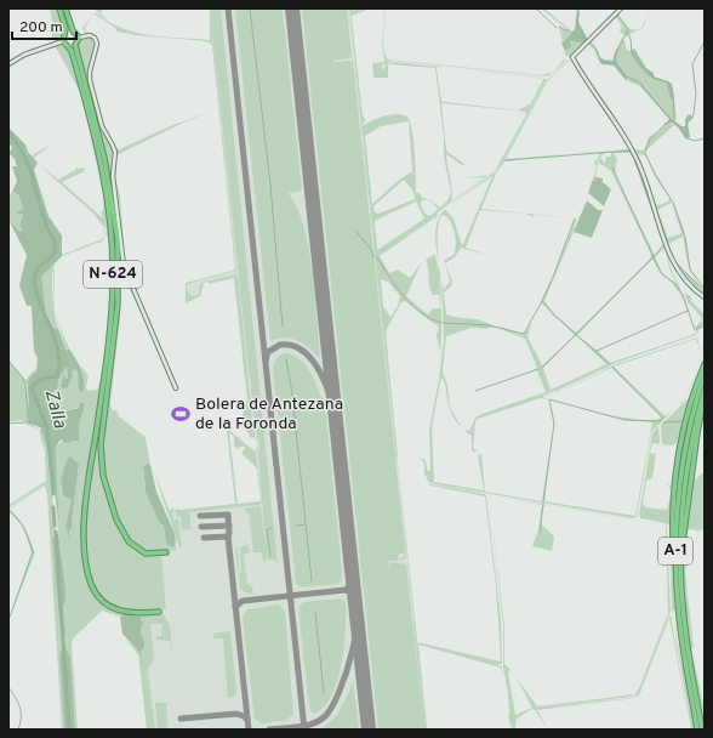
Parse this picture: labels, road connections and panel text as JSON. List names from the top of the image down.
{
  "streets": {
    "highway": ["N-624", "A-1"]
  },
  "water": ["Zalla"],
  "places": {
    "sports": ["Bolera de Antezana de la Foronda"]
  },
  "scale_bar": "200 m"
}
